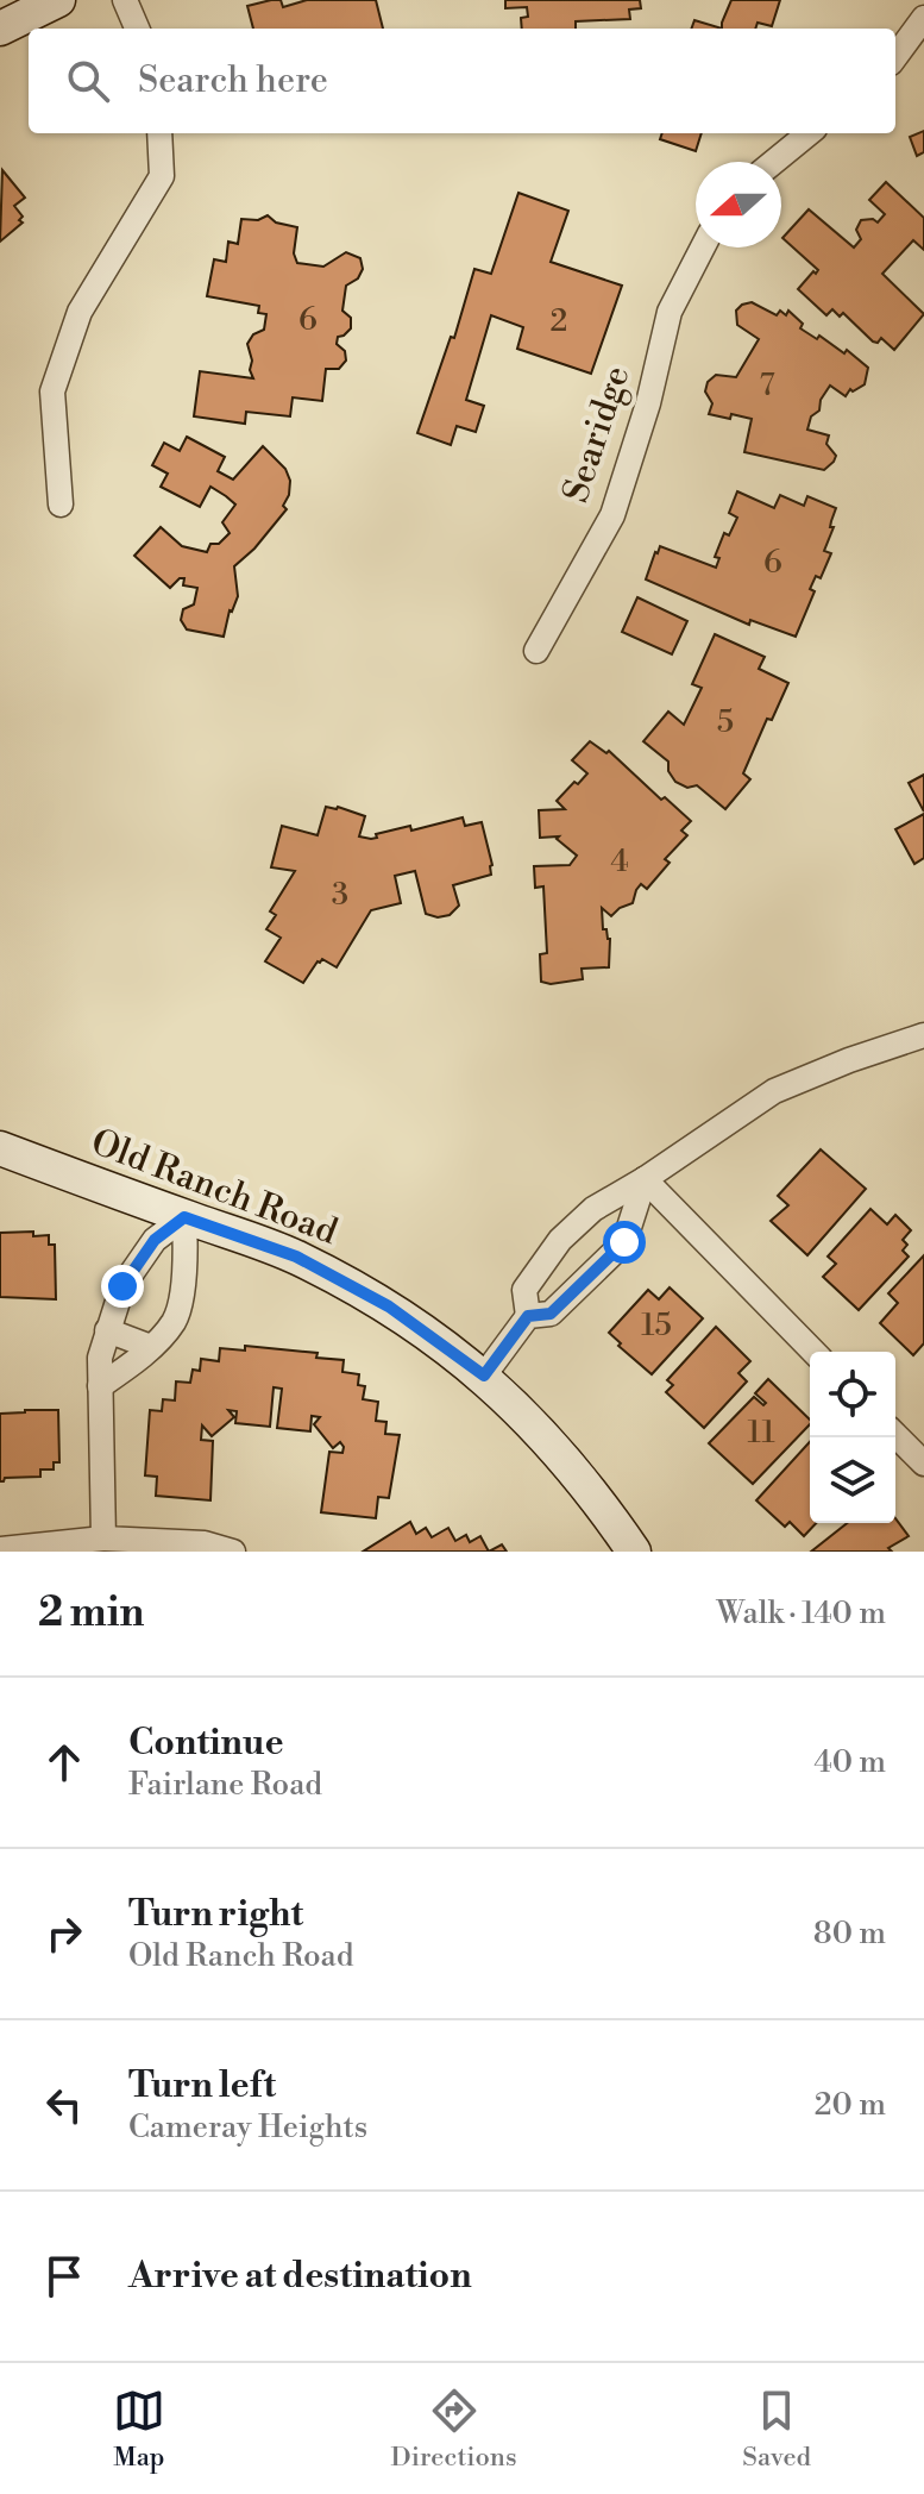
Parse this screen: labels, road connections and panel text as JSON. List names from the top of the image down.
{
  "streets": {
    "street": ["Searidge", "Old Ranch Road"]
  },
  "house_numbers": [
    "6",
    "2",
    "7",
    "6",
    "5",
    "4",
    "3",
    "15",
    "11"
  ],
  "north": "left",
  "page": {
    "search": "Search here",
    "heading": ["2 min", "Walk · 140 m"],
    "list": [
      ["Continue", "Fairlane Road", "40 m"],
      ["Turn right", "Old Ranch Road", "80 m"],
      ["Turn left", "Cameray Heights", "20 m"],
      "Arrive at destination"
    ],
    "nav": ["Map", "Directions", "Saved"]
  }
}
